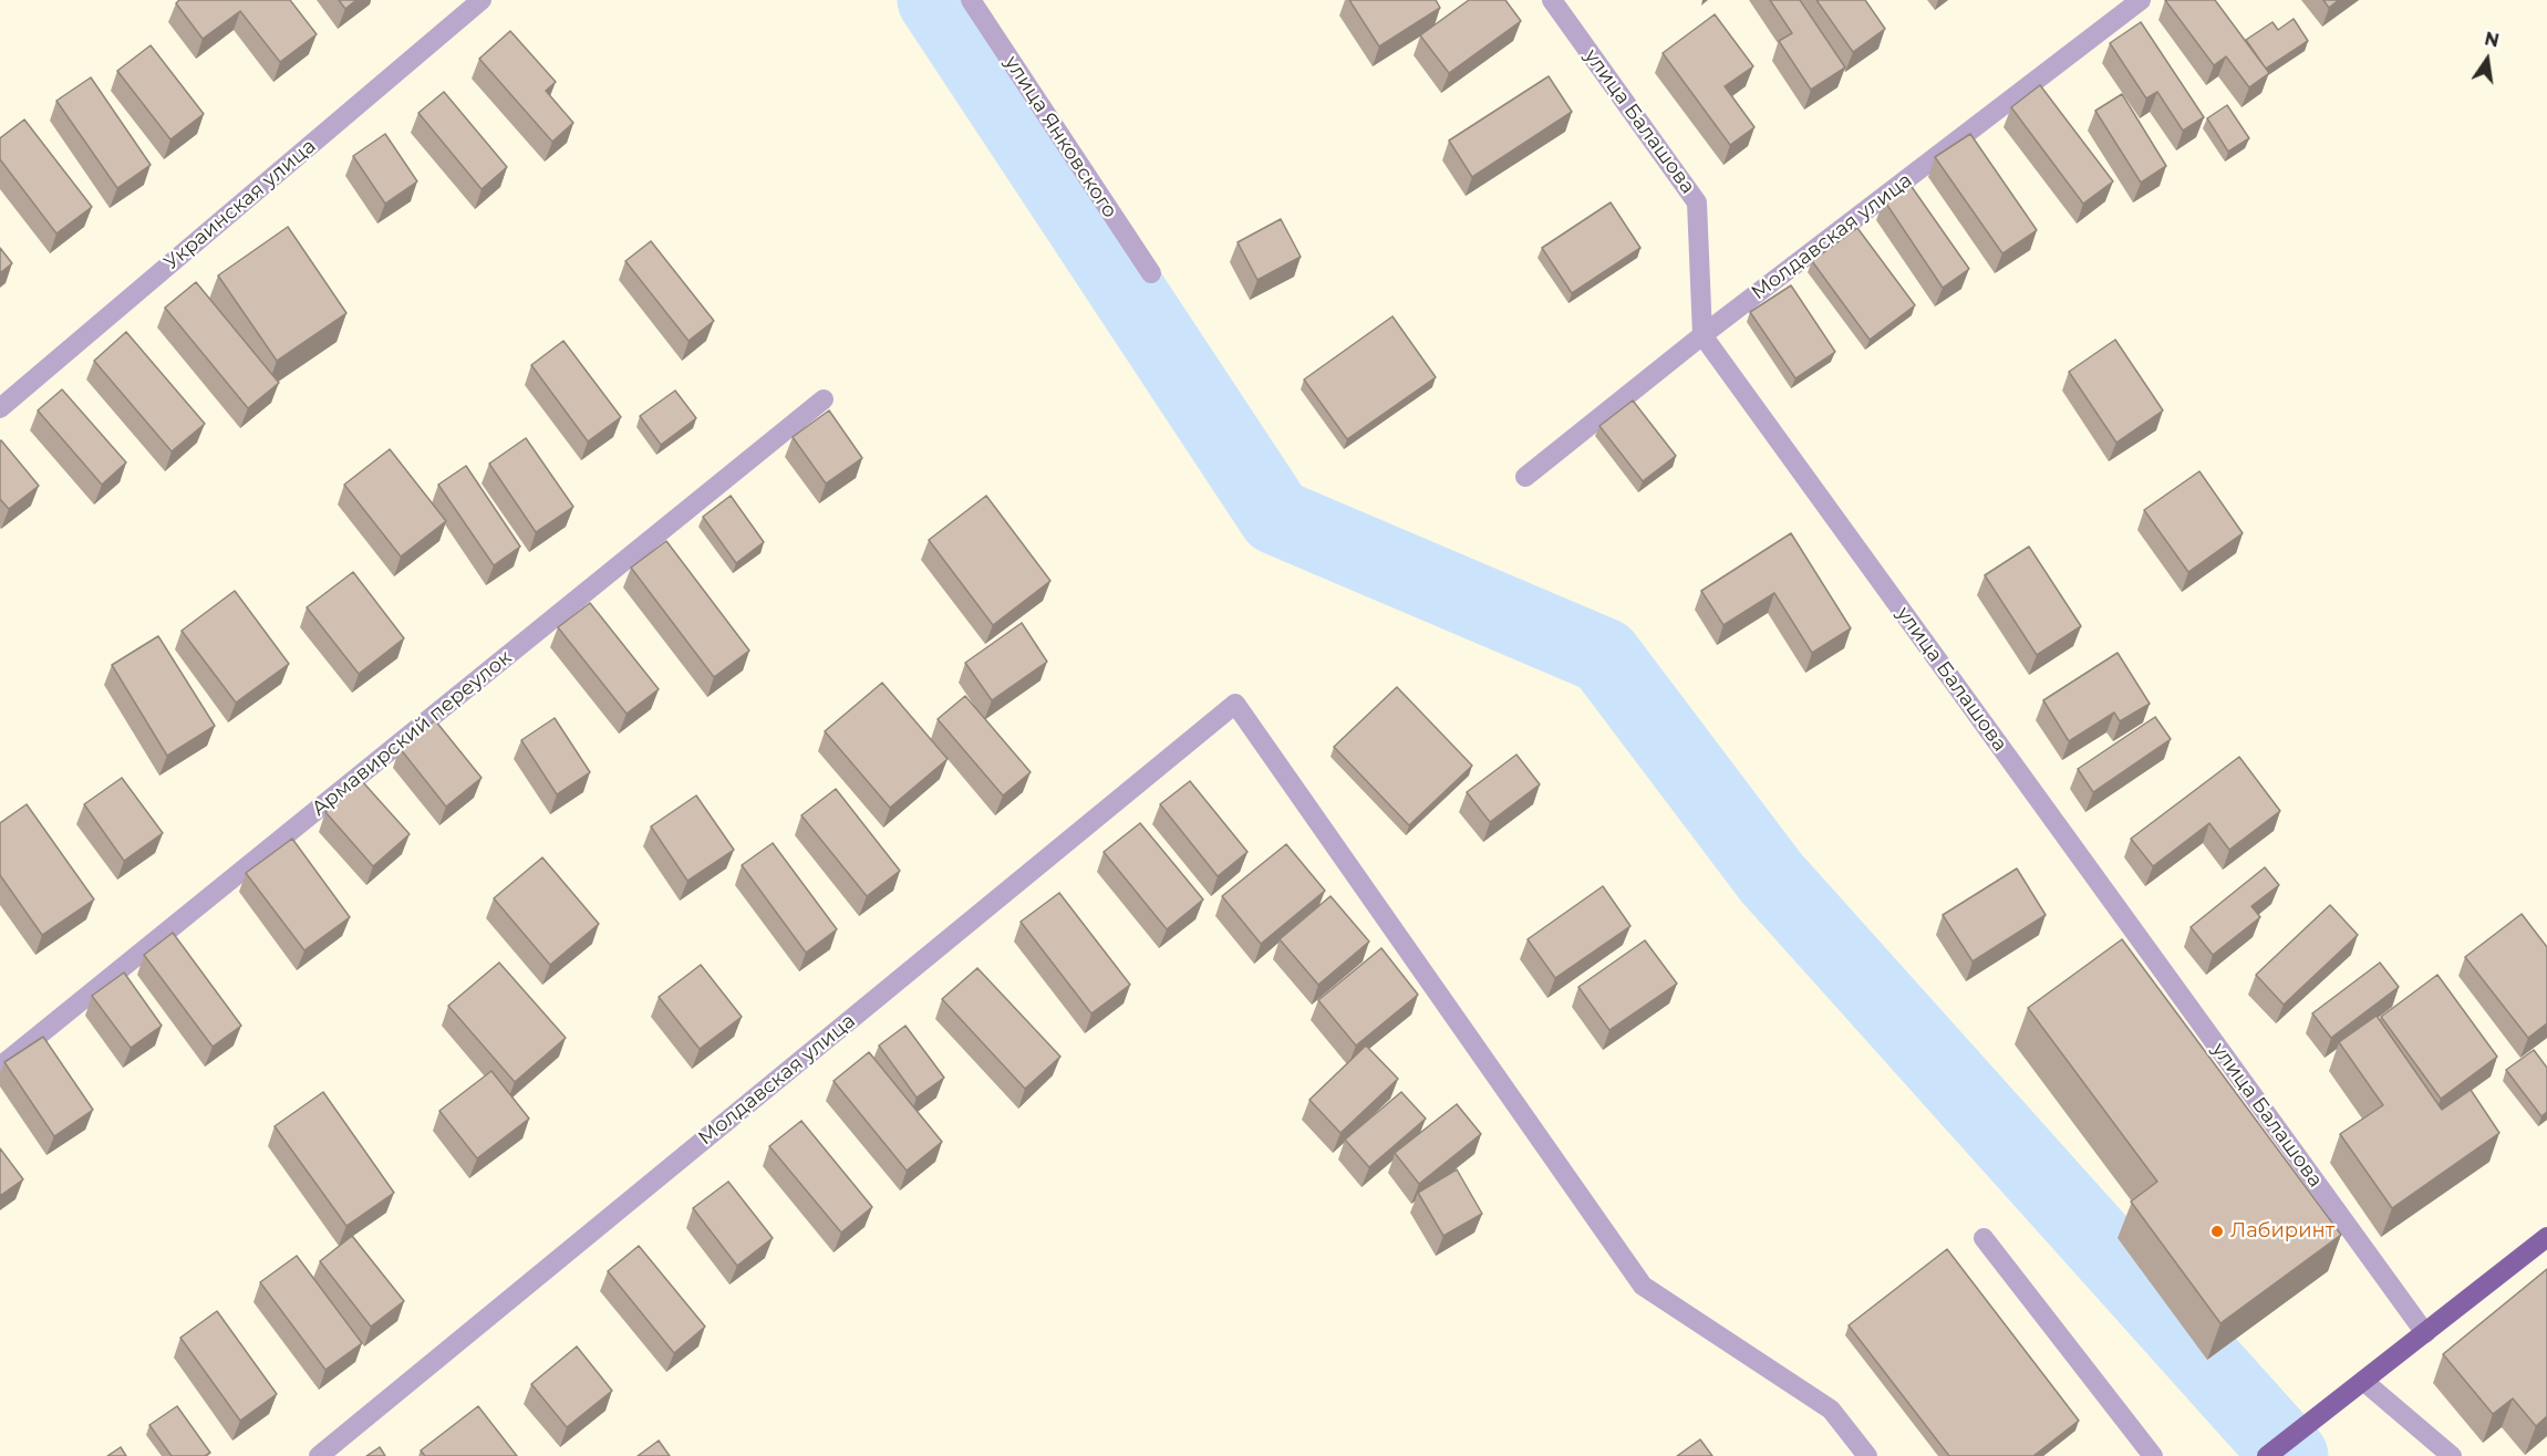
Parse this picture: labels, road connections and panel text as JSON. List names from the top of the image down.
{
  "streets": {
    "street": [
      "улица Балашова",
      "улица Янковского",
      "Украинская улица",
      "Молдавская улица",
      "Армавирский переулок"
    ]
  },
  "crossings": [
    ["улица Балашова", "Молдавская улица"]
  ],
  "places": ["Лабиринт"],
  "north": "top"
}
